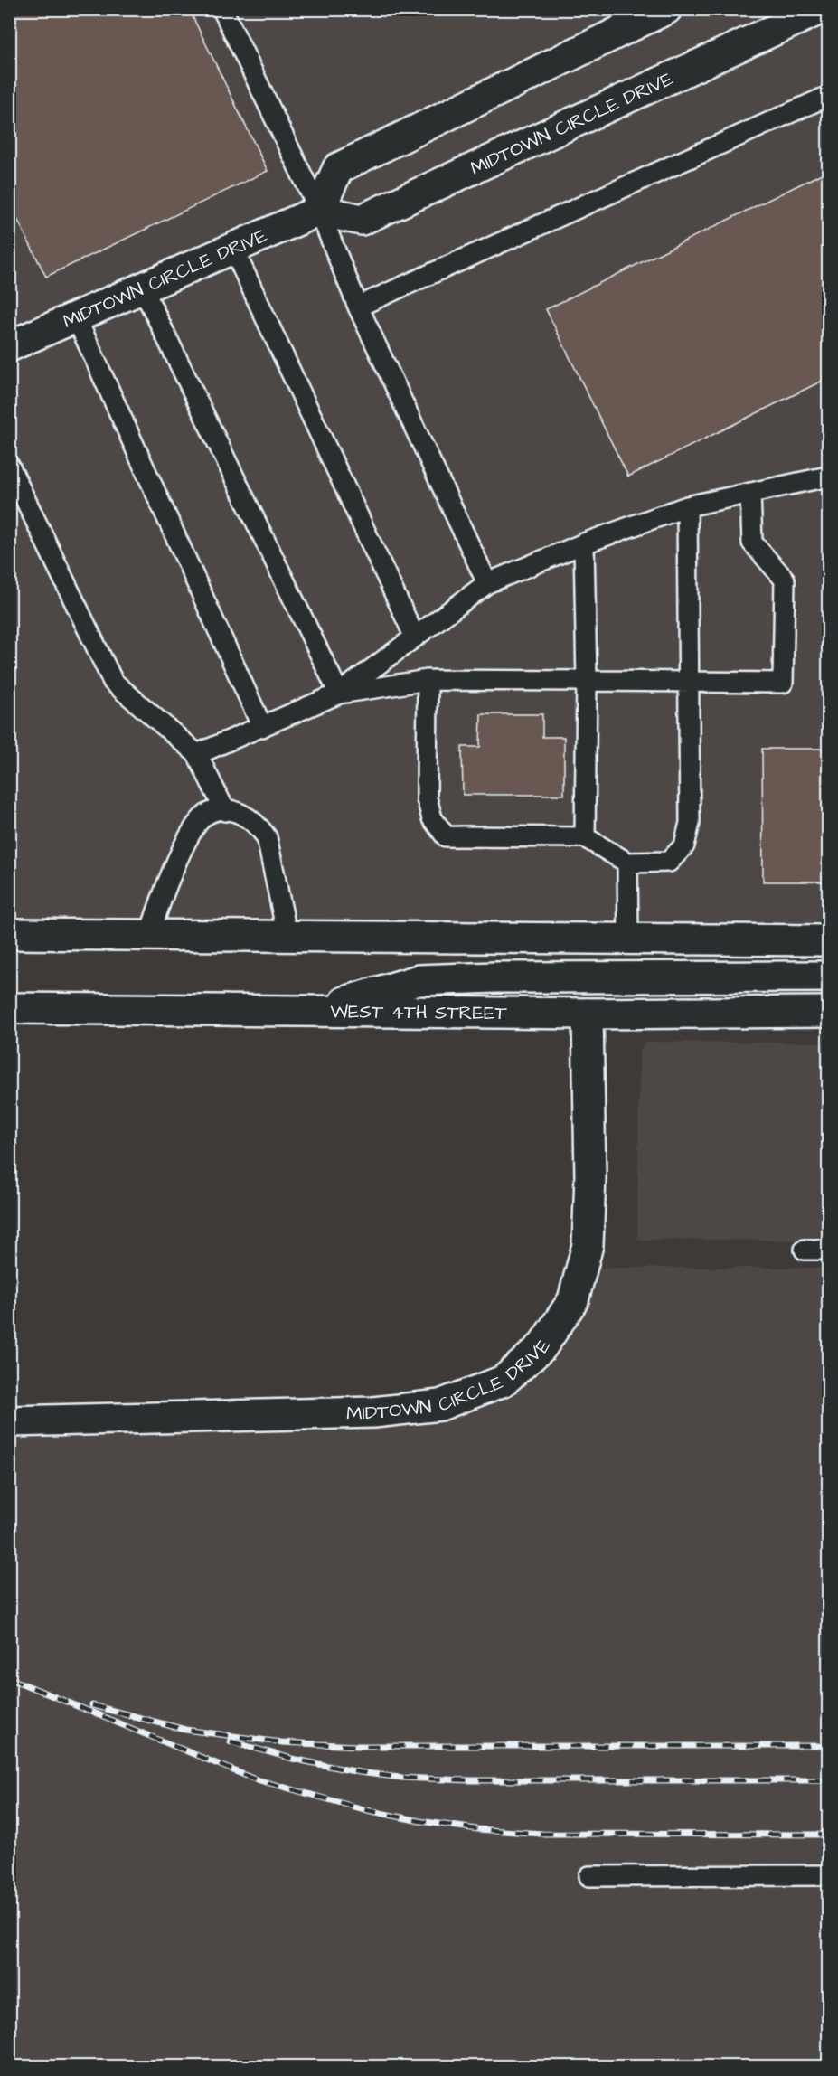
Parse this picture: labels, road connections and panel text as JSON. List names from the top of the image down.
{
  "streets": {
    "street": ["MIDTOWN CIRCLE DRIVE", "WEST 4TH STREET"]
  },
  "crossings": [
    ["MIDTOWN CIRCLE DRIVE", "WEST 4TH STREET"]
  ]
}
